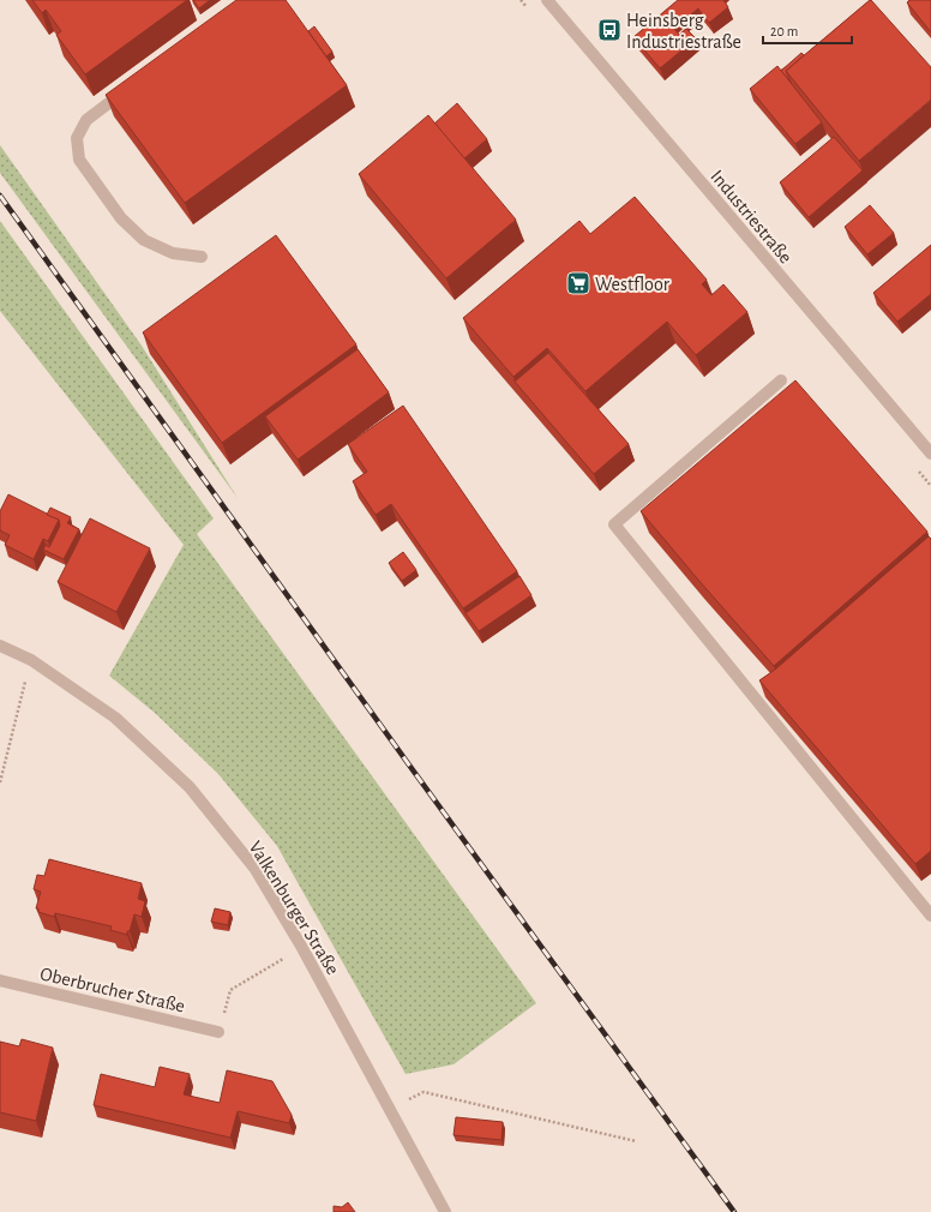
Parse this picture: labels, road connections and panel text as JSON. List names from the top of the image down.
{
  "streets": {
    "street": ["Industriestraße", "Valkenburger Straße", "Oberbrucher Straße"]
  },
  "places": {
    "bus stop": ["Heinsberg Industriestraße"],
    "supermarket": ["Westfloor"]
  },
  "scale_bar": "20 m"
}
